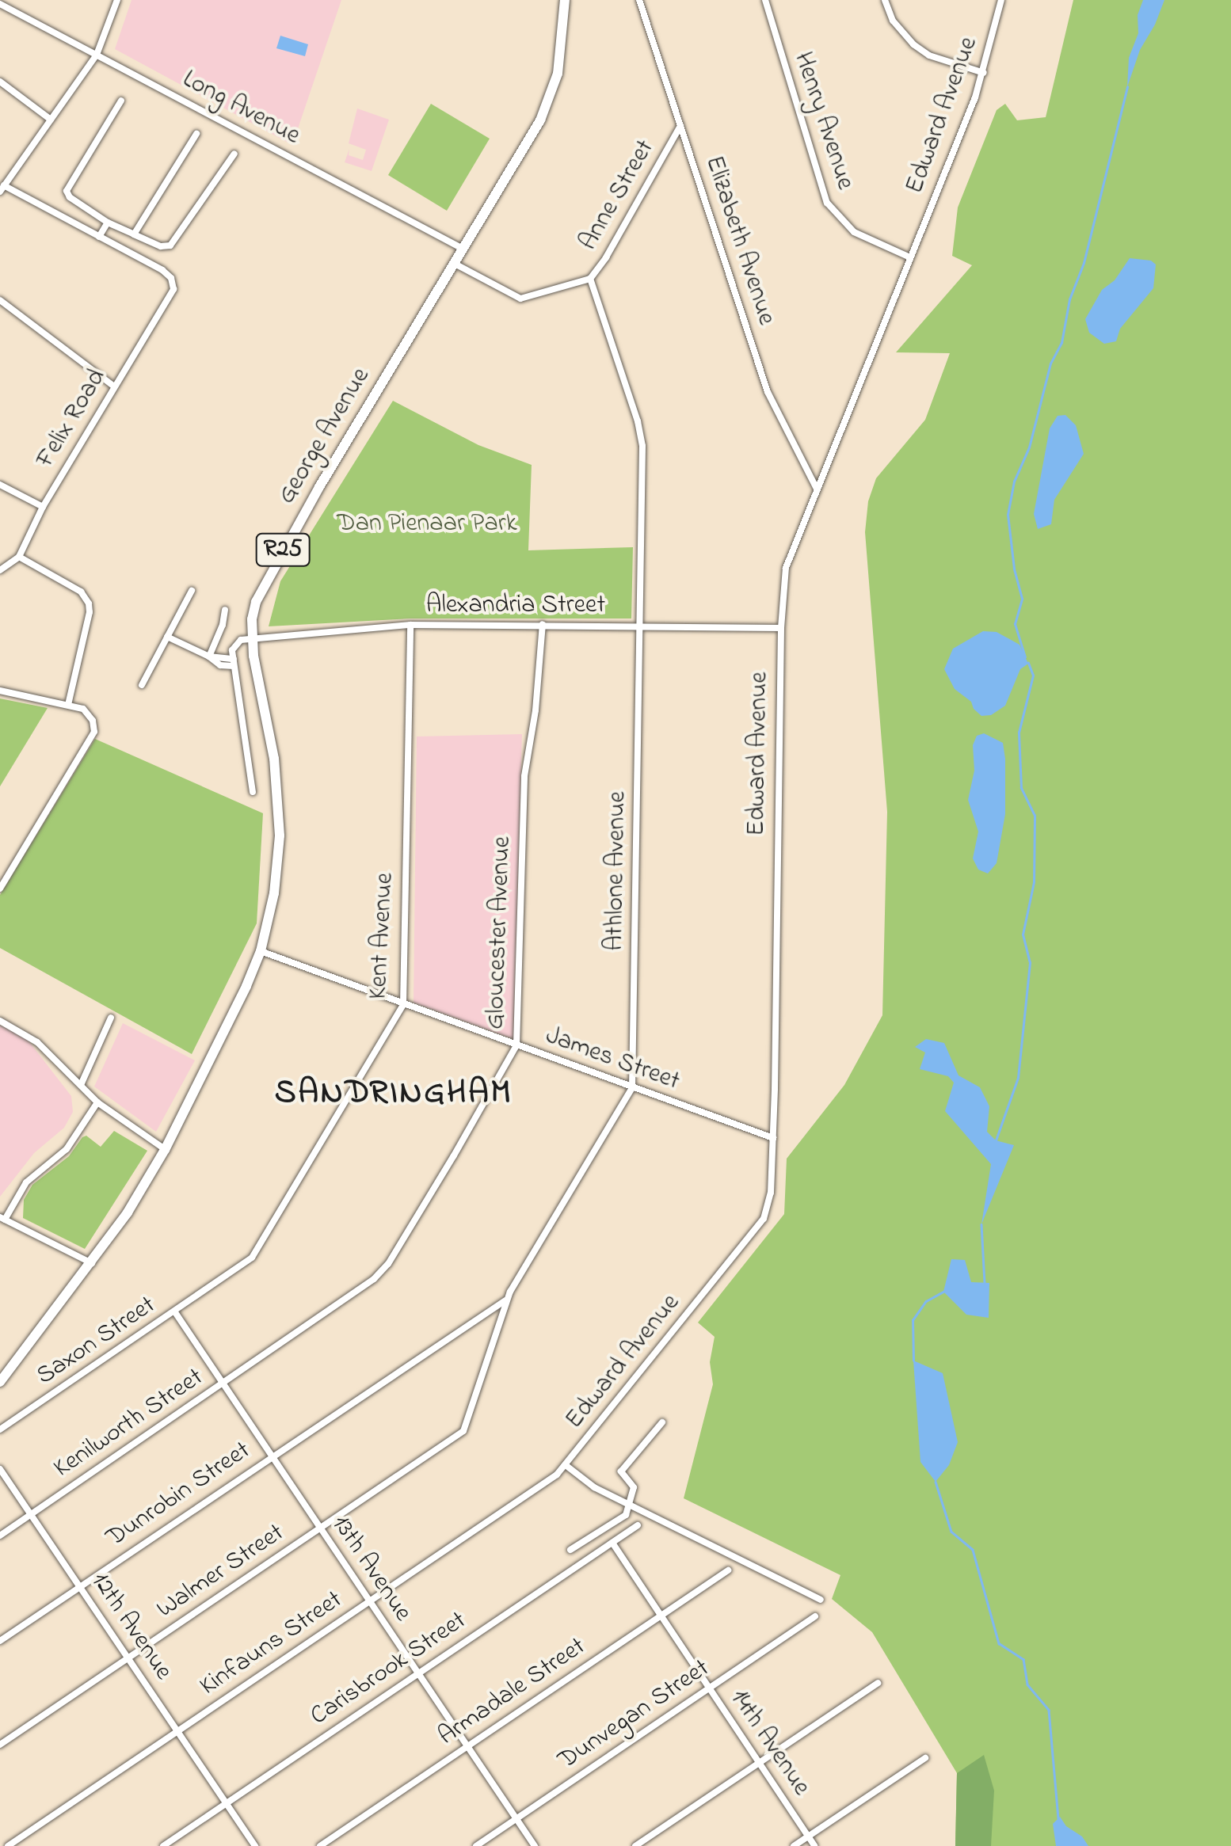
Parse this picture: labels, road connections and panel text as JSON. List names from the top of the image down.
{
  "streets": {
    "main road": ["George Avenue", "R25"],
    "street": [
      "Long Avenue",
      "Edward Avenue",
      "Henry Avenue",
      "Anne Street",
      "Elizabeth Avenue",
      "Felix Road",
      "Alexandria Street",
      "Athlone Avenue",
      "Gloucester Avenue",
      "Kent Avenue",
      "James Street",
      "Saxon Street",
      "Kenilworth Street",
      "Dunrobin Street",
      "13th Avenue",
      "Walmer Street",
      "12th Avenue",
      "Kinfauns Street",
      "Carisbrook Street",
      "Armadale Street",
      "Dunvegan Street",
      "14th Avenue"
    ]
  },
  "crossings": [
    ["Long Avenue", "George Avenue"],
    ["Edward Avenue", "Henry Avenue"],
    ["Edward Avenue", "Elizabeth Avenue"],
    ["Edward Avenue", "Alexandria Street"],
    ["Edward Avenue", "James Street"],
    ["Edward Avenue", "Kinfauns Street"],
    ["Anne Street", "Elizabeth Avenue"],
    ["Anne Street", "George Avenue"],
    ["Anne Street", "Athlone Avenue"],
    ["George Avenue", "R25"],
    ["George Avenue", "Alexandria Street"],
    ["George Avenue", "James Street"],
    ["Alexandria Street", "Athlone Avenue"],
    ["Alexandria Street", "Gloucester Avenue"],
    ["Alexandria Street", "Kent Avenue"],
    ["Athlone Avenue", "James Street"],
    ["Athlone Avenue", "Dunrobin Street"],
    ["Athlone Avenue", "Walmer Street"],
    ["Gloucester Avenue", "James Street"],
    ["Gloucester Avenue", "Kenilworth Street"],
    ["Kent Avenue", "James Street"],
    ["Kent Avenue", "Saxon Street"],
    ["Kent Avenue", "13th Avenue"],
    ["Saxon Street", "13th Avenue"],
    ["Kenilworth Street", "13th Avenue"],
    ["Kenilworth Street", "12th Avenue"],
    ["Dunrobin Street", "13th Avenue"],
    ["Dunrobin Street", "12th Avenue"],
    ["13th Avenue", "Walmer Street"],
    ["13th Avenue", "Kinfauns Street"],
    ["13th Avenue", "Carisbrook Street"],
    ["13th Avenue", "Armadale Street"],
    ["13th Avenue", "Dunvegan Street"],
    ["Walmer Street", "12th Avenue"],
    ["12th Avenue", "Kinfauns Street"],
    ["12th Avenue", "Carisbrook Street"],
    ["Carisbrook Street", "14th Avenue"],
    ["Armadale Street", "14th Avenue"],
    ["Dunvegan Street", "14th Avenue"]
  ],
  "districts": ["SANDRINGHAM"],
  "parks": ["Dan Pienaar Park"]
}
